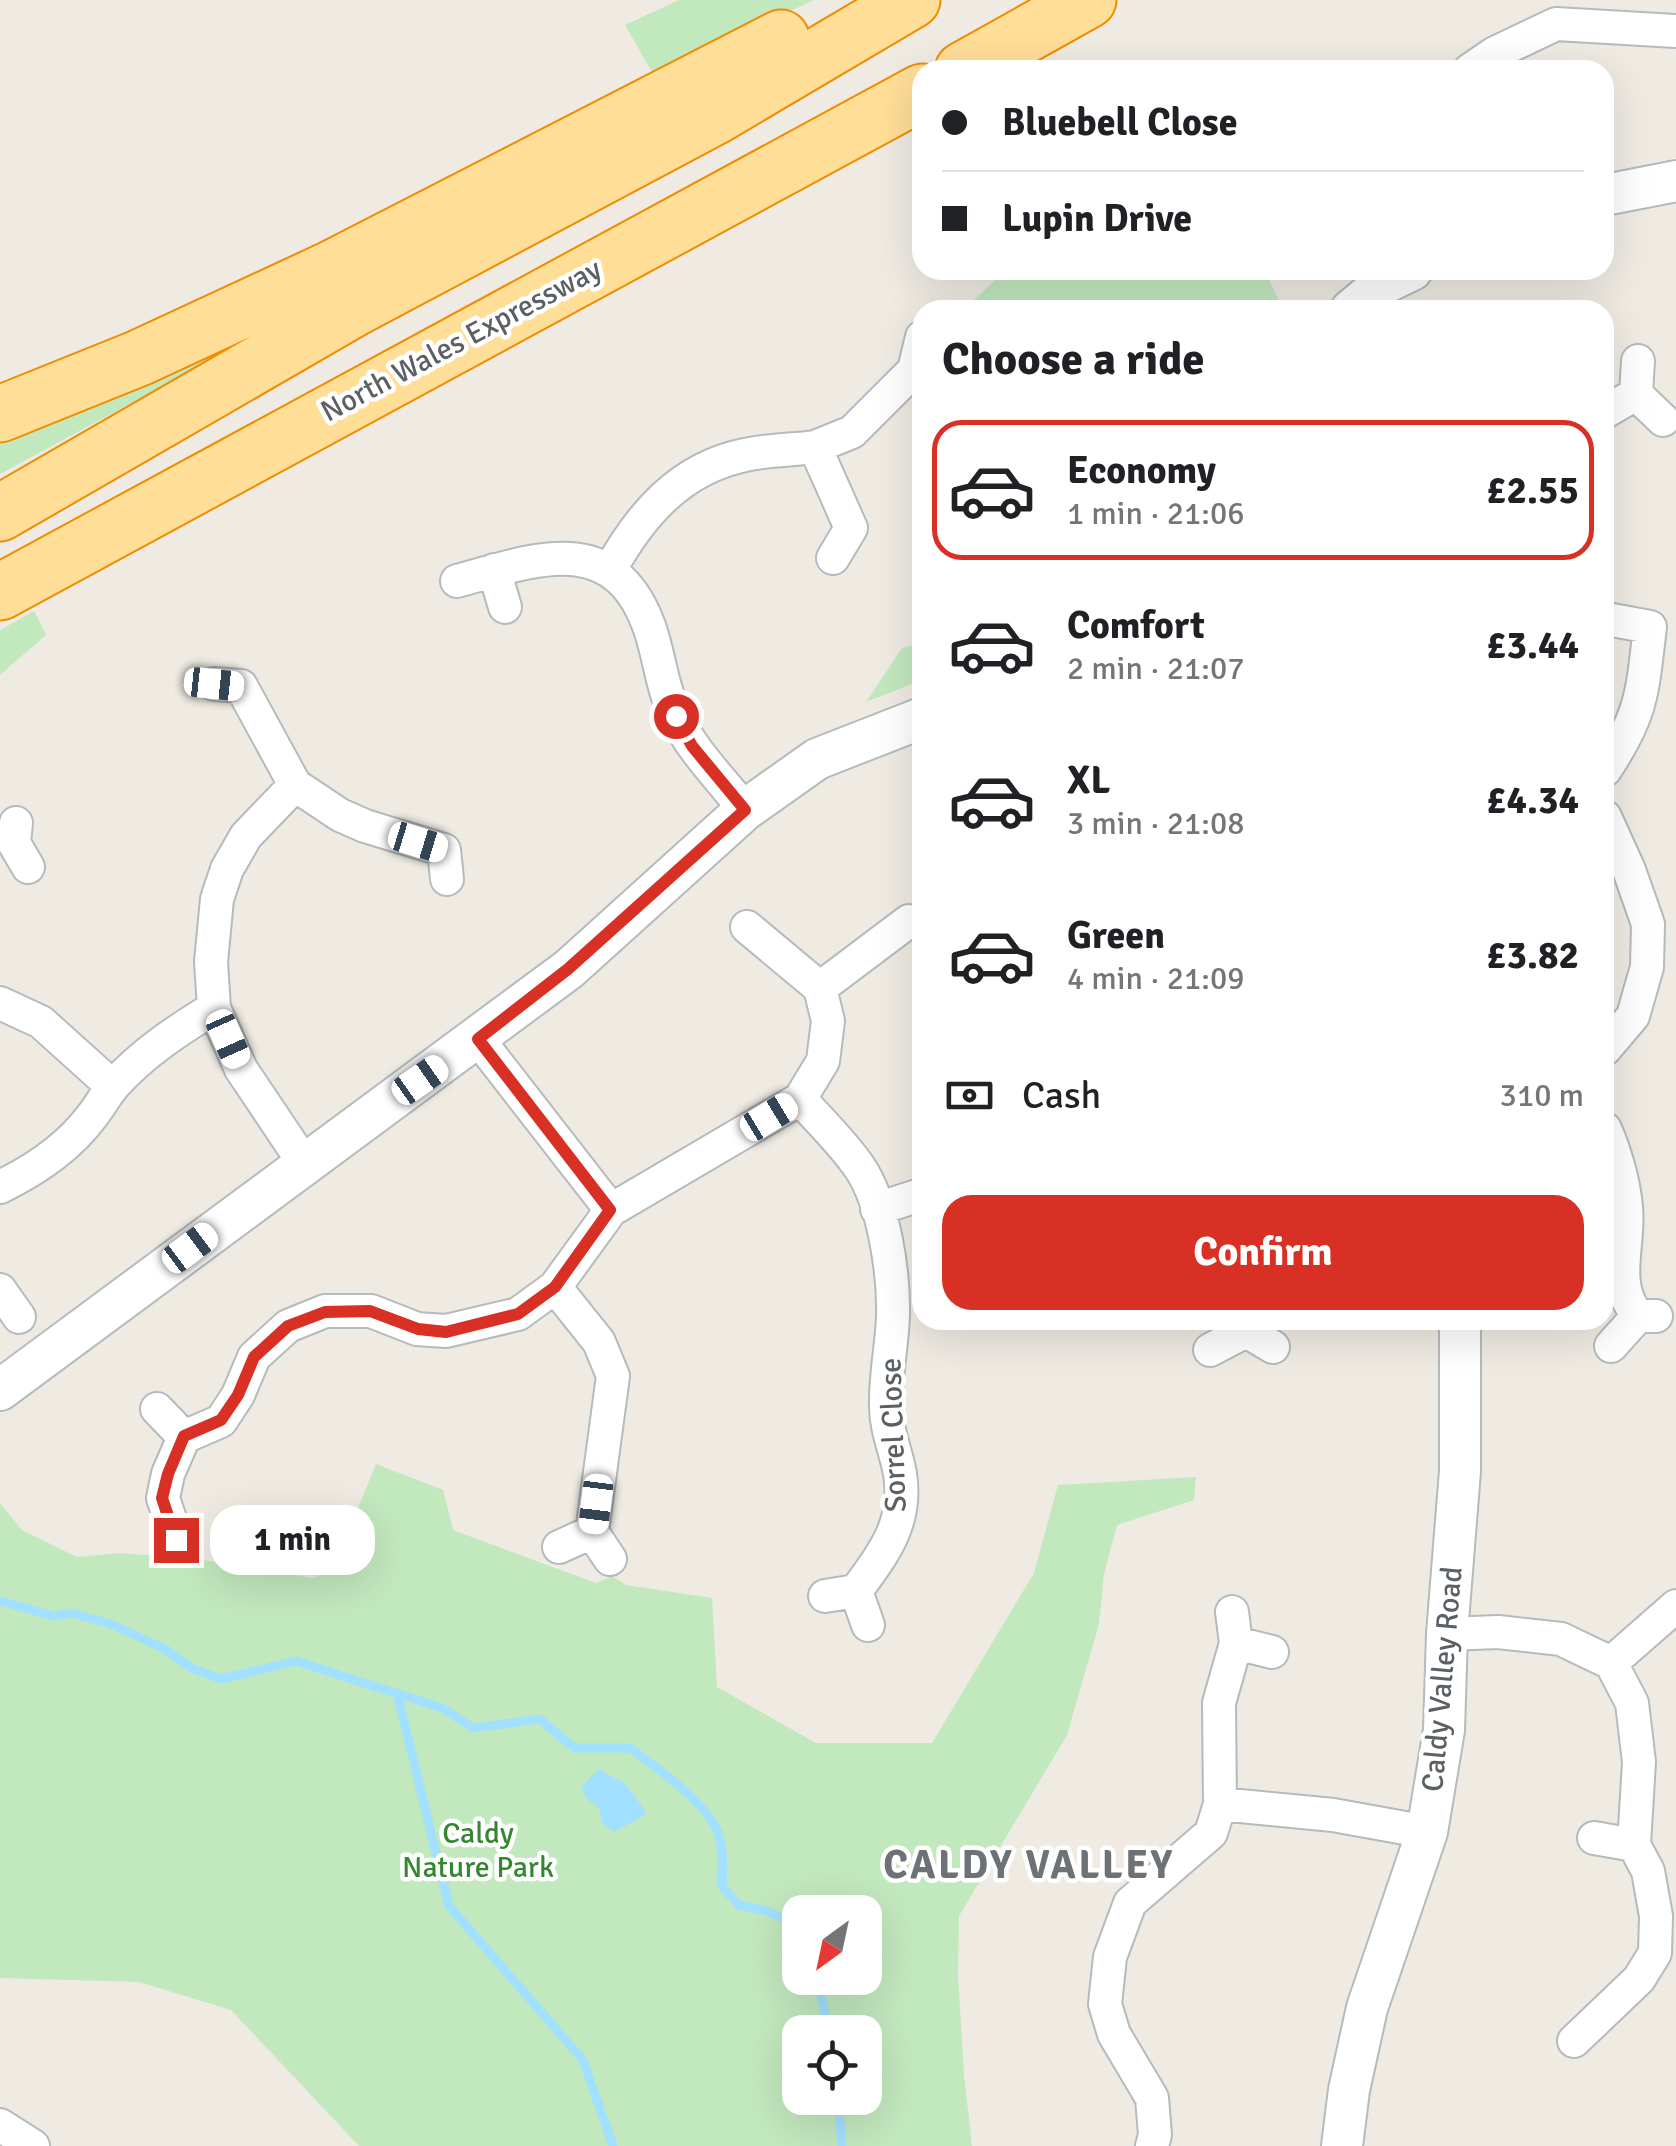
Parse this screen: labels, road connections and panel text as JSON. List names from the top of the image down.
{
  "streets": {
    "highway": ["North Wales Expressway"],
    "street": ["Sorrel Close", "Caldy Valley Road"]
  },
  "districts": ["CALDY VALLEY"],
  "parks": ["Caldy Nature Park"],
  "north": "bottom left",
  "page": {
    "banner": ["Bluebell Close", "Lupin Drive"],
    "heading": "Choose a ride",
    "list": [
      {
        "name": "Economy",
        "note": "1 min · 21:06",
        "value": "£2.55"
      },
      {
        "name": "Comfort",
        "note": "2 min · 21:07",
        "value": "£3.44"
      },
      {
        "name": "XL",
        "note": "3 min · 21:08",
        "value": "£4.34"
      },
      {
        "name": "Green",
        "note": "4 min · 21:09",
        "value": "£3.82"
      }
    ],
    "pay": ["Cash", "310 m"],
    "buttons": "Confirm",
    "bubble": "1 min"
  }
}
